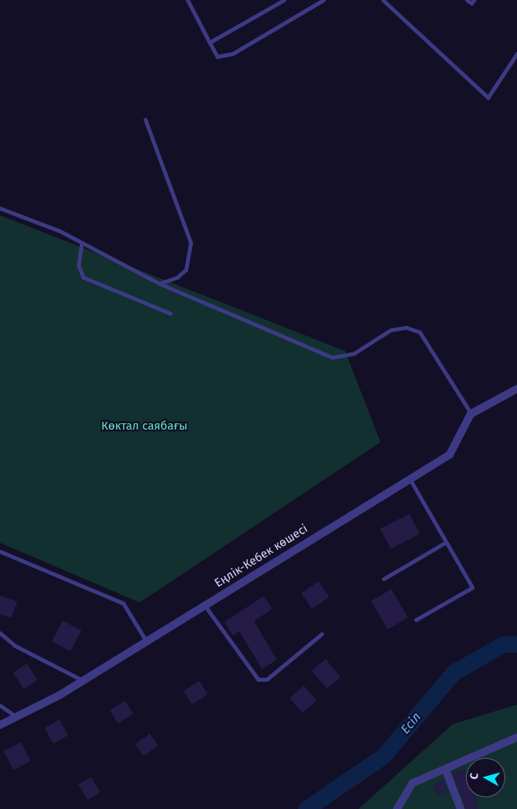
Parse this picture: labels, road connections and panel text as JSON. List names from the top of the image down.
{
  "streets": {
    "street": ["Еңлік-Кебек көшесі"]
  },
  "water": ["Есіл"],
  "parks": ["Көктал саябағы"],
  "north": "left"
}
